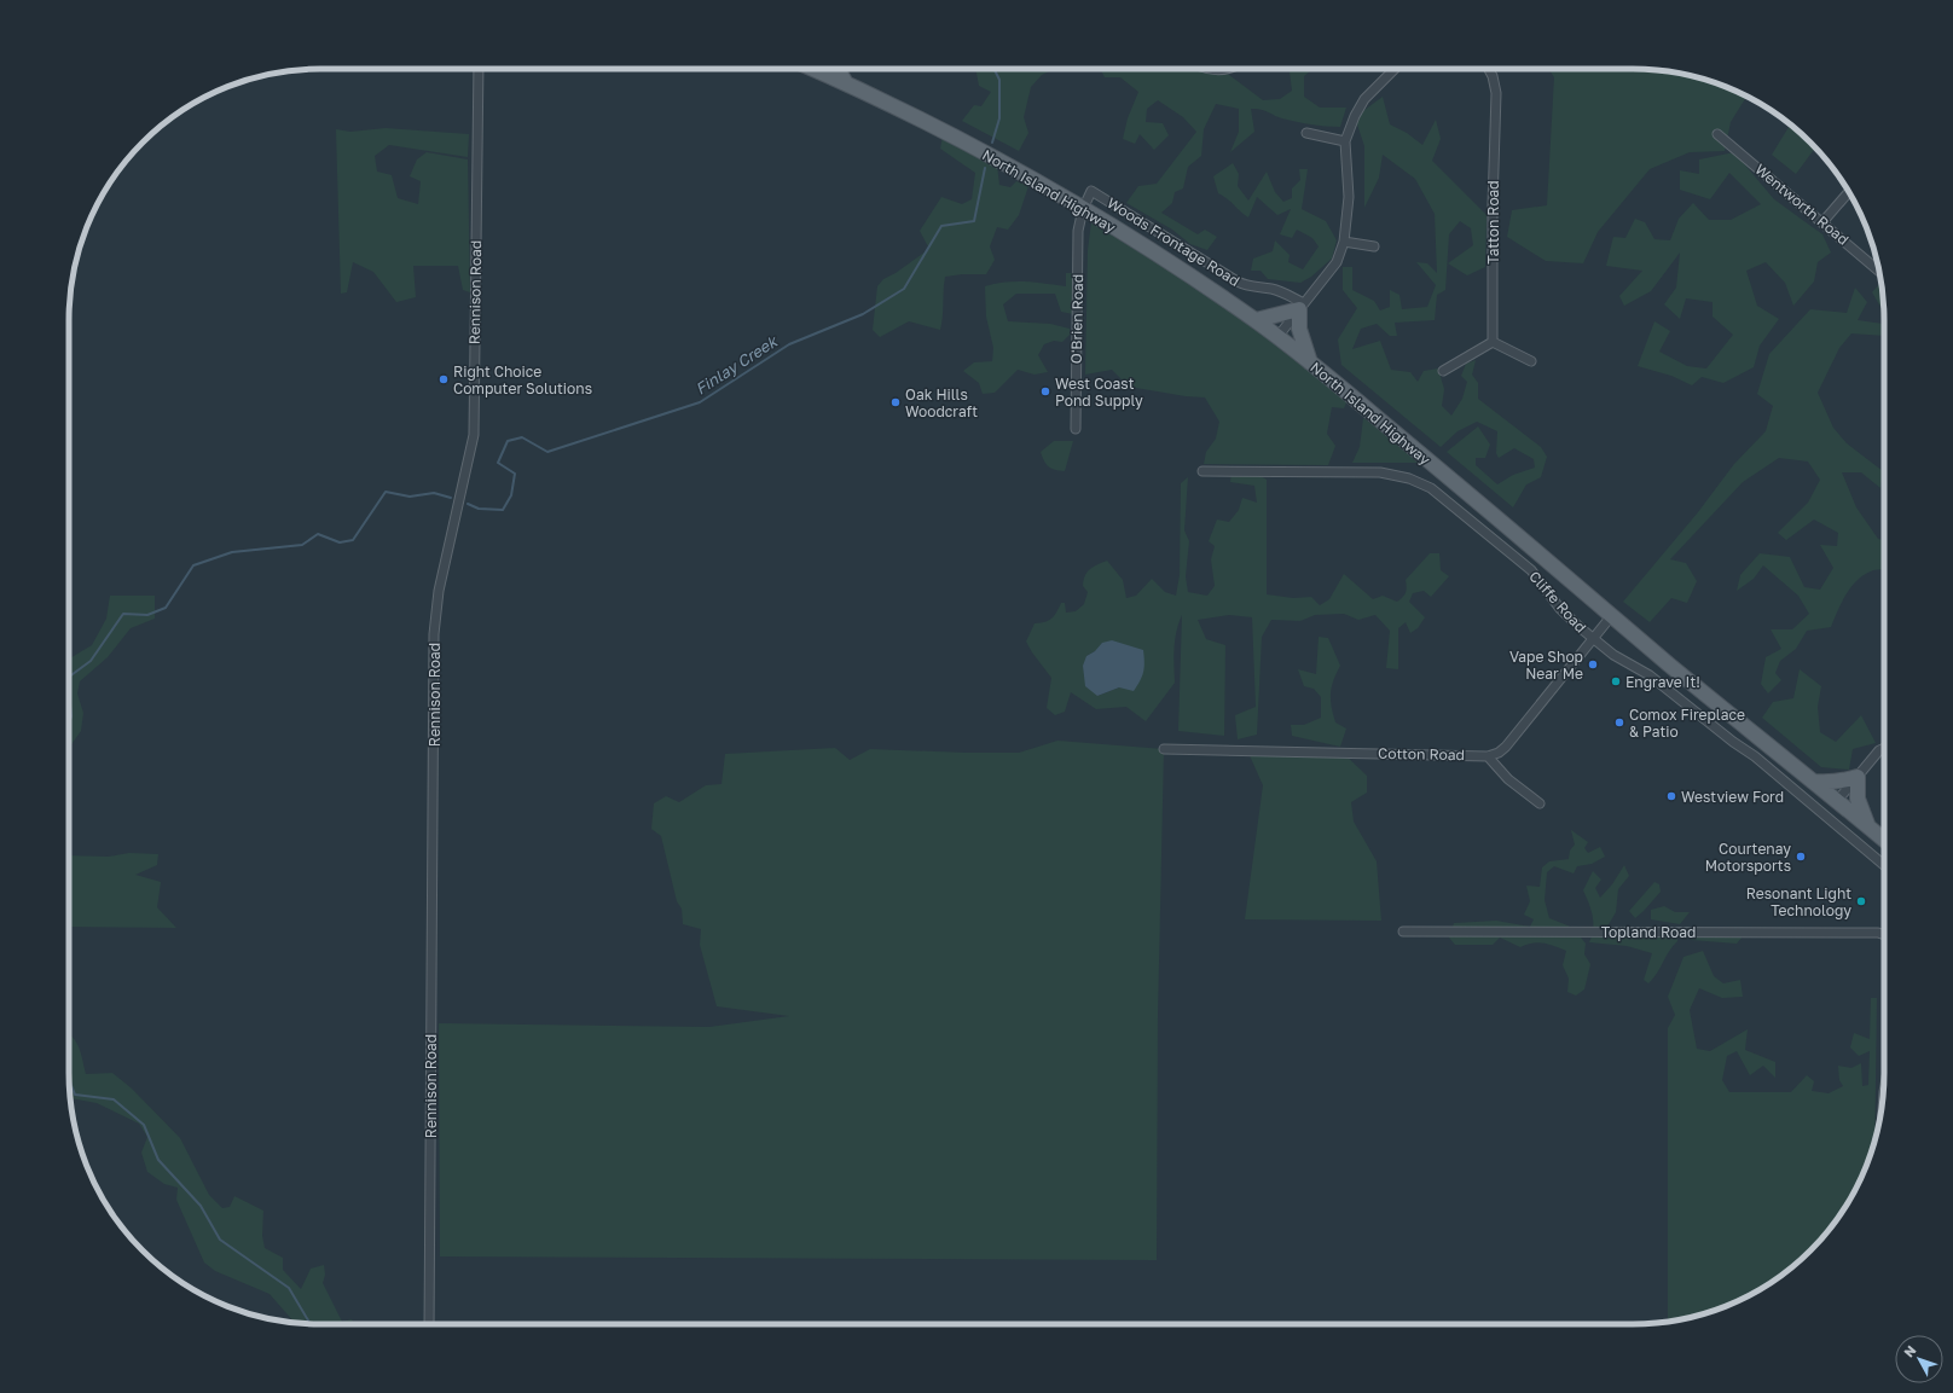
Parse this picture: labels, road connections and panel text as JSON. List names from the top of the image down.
{
  "streets": {
    "main road": ["North Island Highway"],
    "street": [
      "Wentworth Road",
      "Tatton Road",
      "Woods Frontage Road",
      "Rennison Road",
      "O'Brien Road",
      "Cliffe Road",
      "Cotton Road",
      "Topland Road"
    ]
  },
  "crossings": [
    ["North Island Highway", "Woods Frontage Road"],
    ["North Island Highway", "O'Brien Road"],
    ["Woods Frontage Road", "O'Brien Road"]
  ],
  "water": ["Finlay Creek"],
  "places": [
    "Right Choice Computer Solutions",
    "West Coast Pond Supply",
    "Oak Hills Woodcraft",
    "Vape Shop Near Me",
    "Engrave It!",
    "Comox Fireplace & Patio",
    "Westview Ford",
    "Courtenay Motorsports",
    "Resonant Light Technology"
  ],
  "north": "top left"
}
